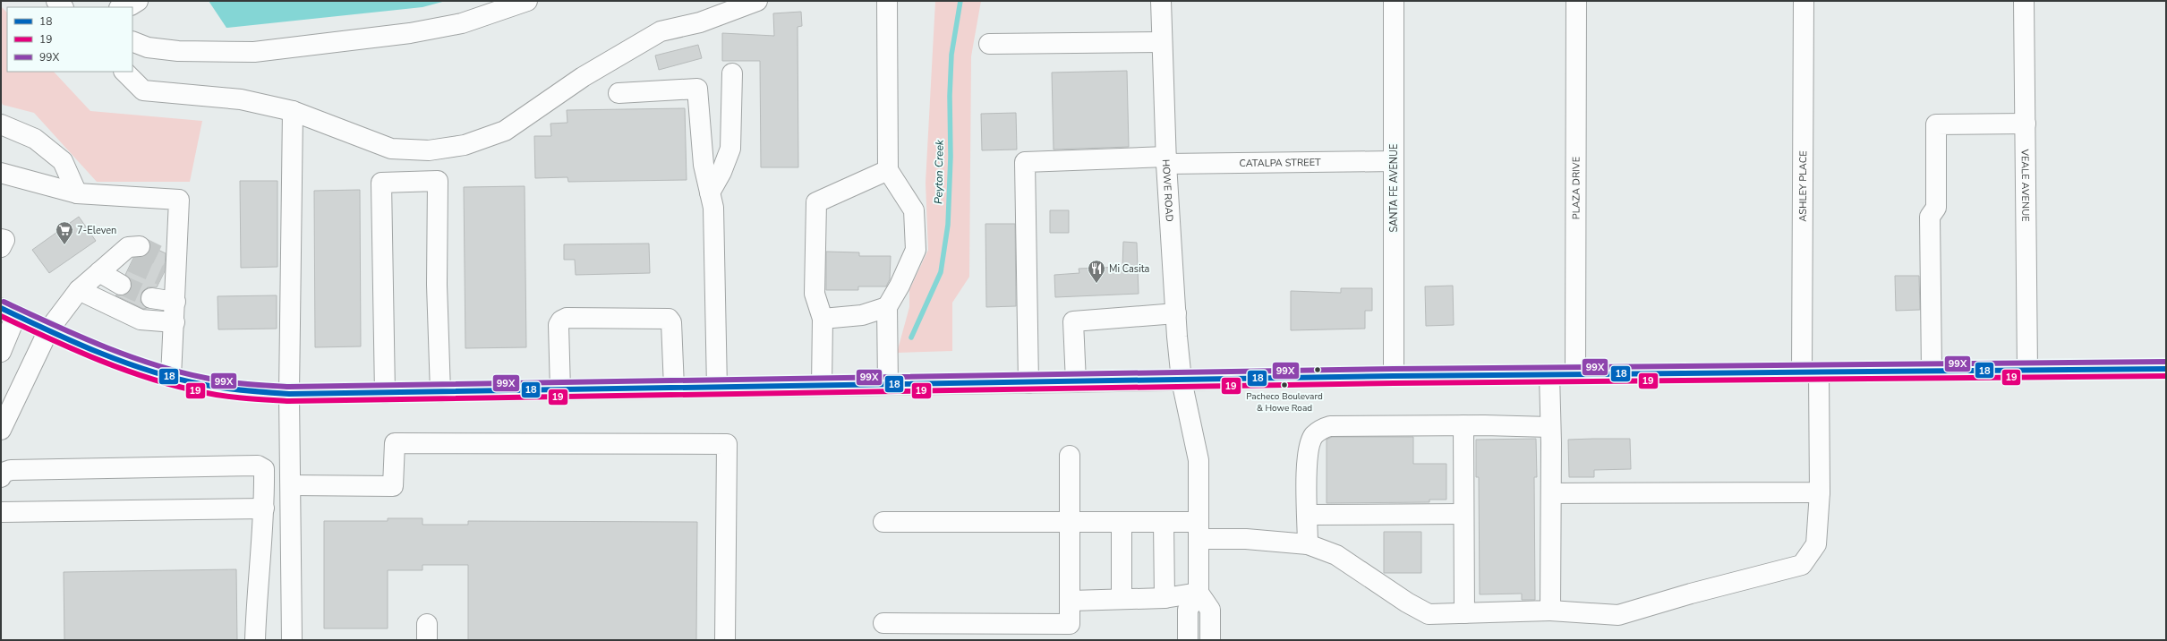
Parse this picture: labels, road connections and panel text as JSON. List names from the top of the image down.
{
  "streets": {
    "street": [
      "CATALPA STREET",
      "VEALE AVENUE",
      "ASHLEY PLACE",
      "SANTA FE AVENUE",
      "PLAZA DRIVE",
      "HOWE ROAD"
    ]
  },
  "crossings": [
    ["CATALPA STREET", "SANTA FE AVENUE"],
    ["CATALPA STREET", "HOWE ROAD"],
    ["ASHLEY PLACE", "HOWE ROAD"]
  ],
  "water": ["Peyton Creek"],
  "places": {
    "supermarket": ["7-Eleven"],
    "restaurant": ["Mi Casita"],
    "other": ["Pacheco Boulevard & Howe Road"]
  },
  "lines": ["transit line 99X", "transit line 18", "transit line 19"],
  "legend": ["18", "19", "99X"]
}
